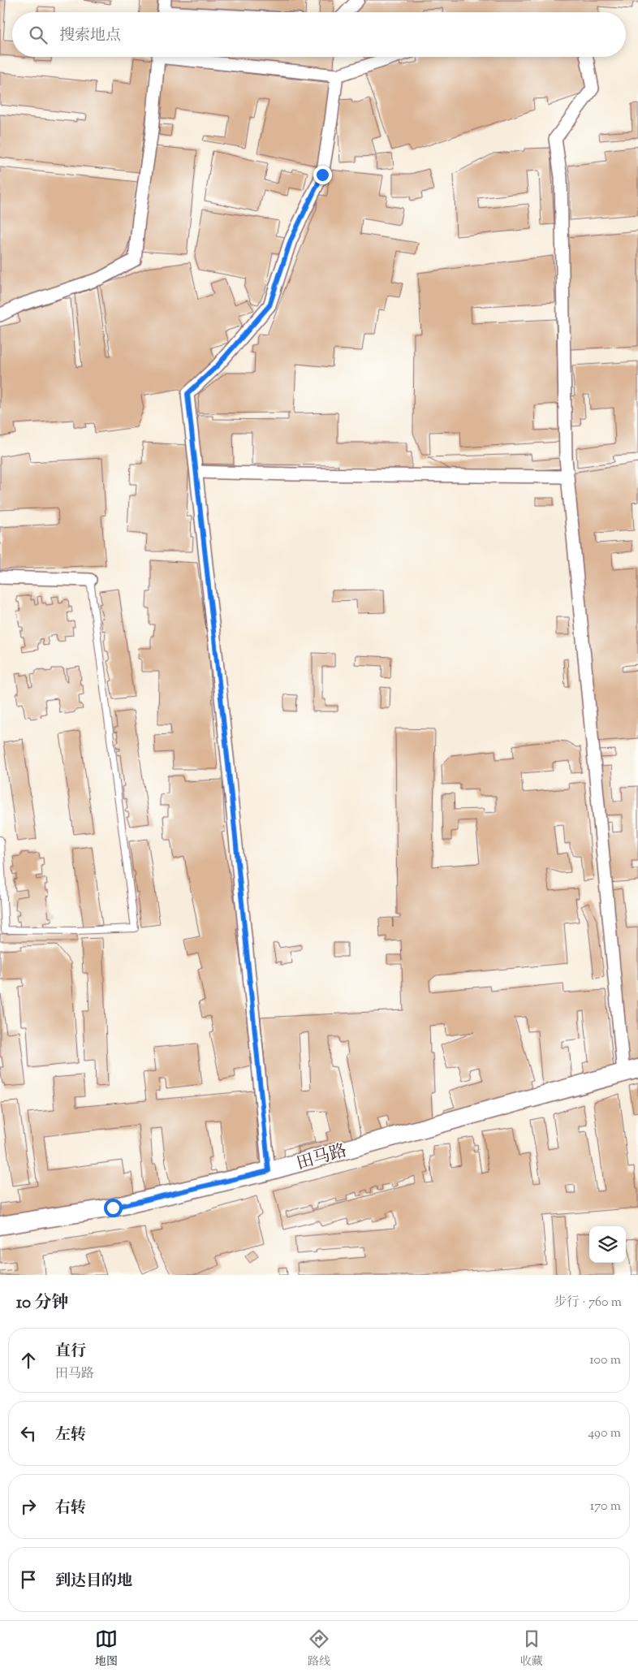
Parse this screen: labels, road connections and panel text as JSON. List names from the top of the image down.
{
  "streets": {
    "street": ["田马路"]
  },
  "page": {
    "search": "搜索地点",
    "heading": ["10 分钟", "步行 · 760 m"],
    "list": [
      ["直行", "田马路", "100 m"],
      ["左转", "490 m"],
      ["右转", "170 m"],
      "到达目的地"
    ],
    "nav": ["地图", "路线", "收藏"]
  }
}
